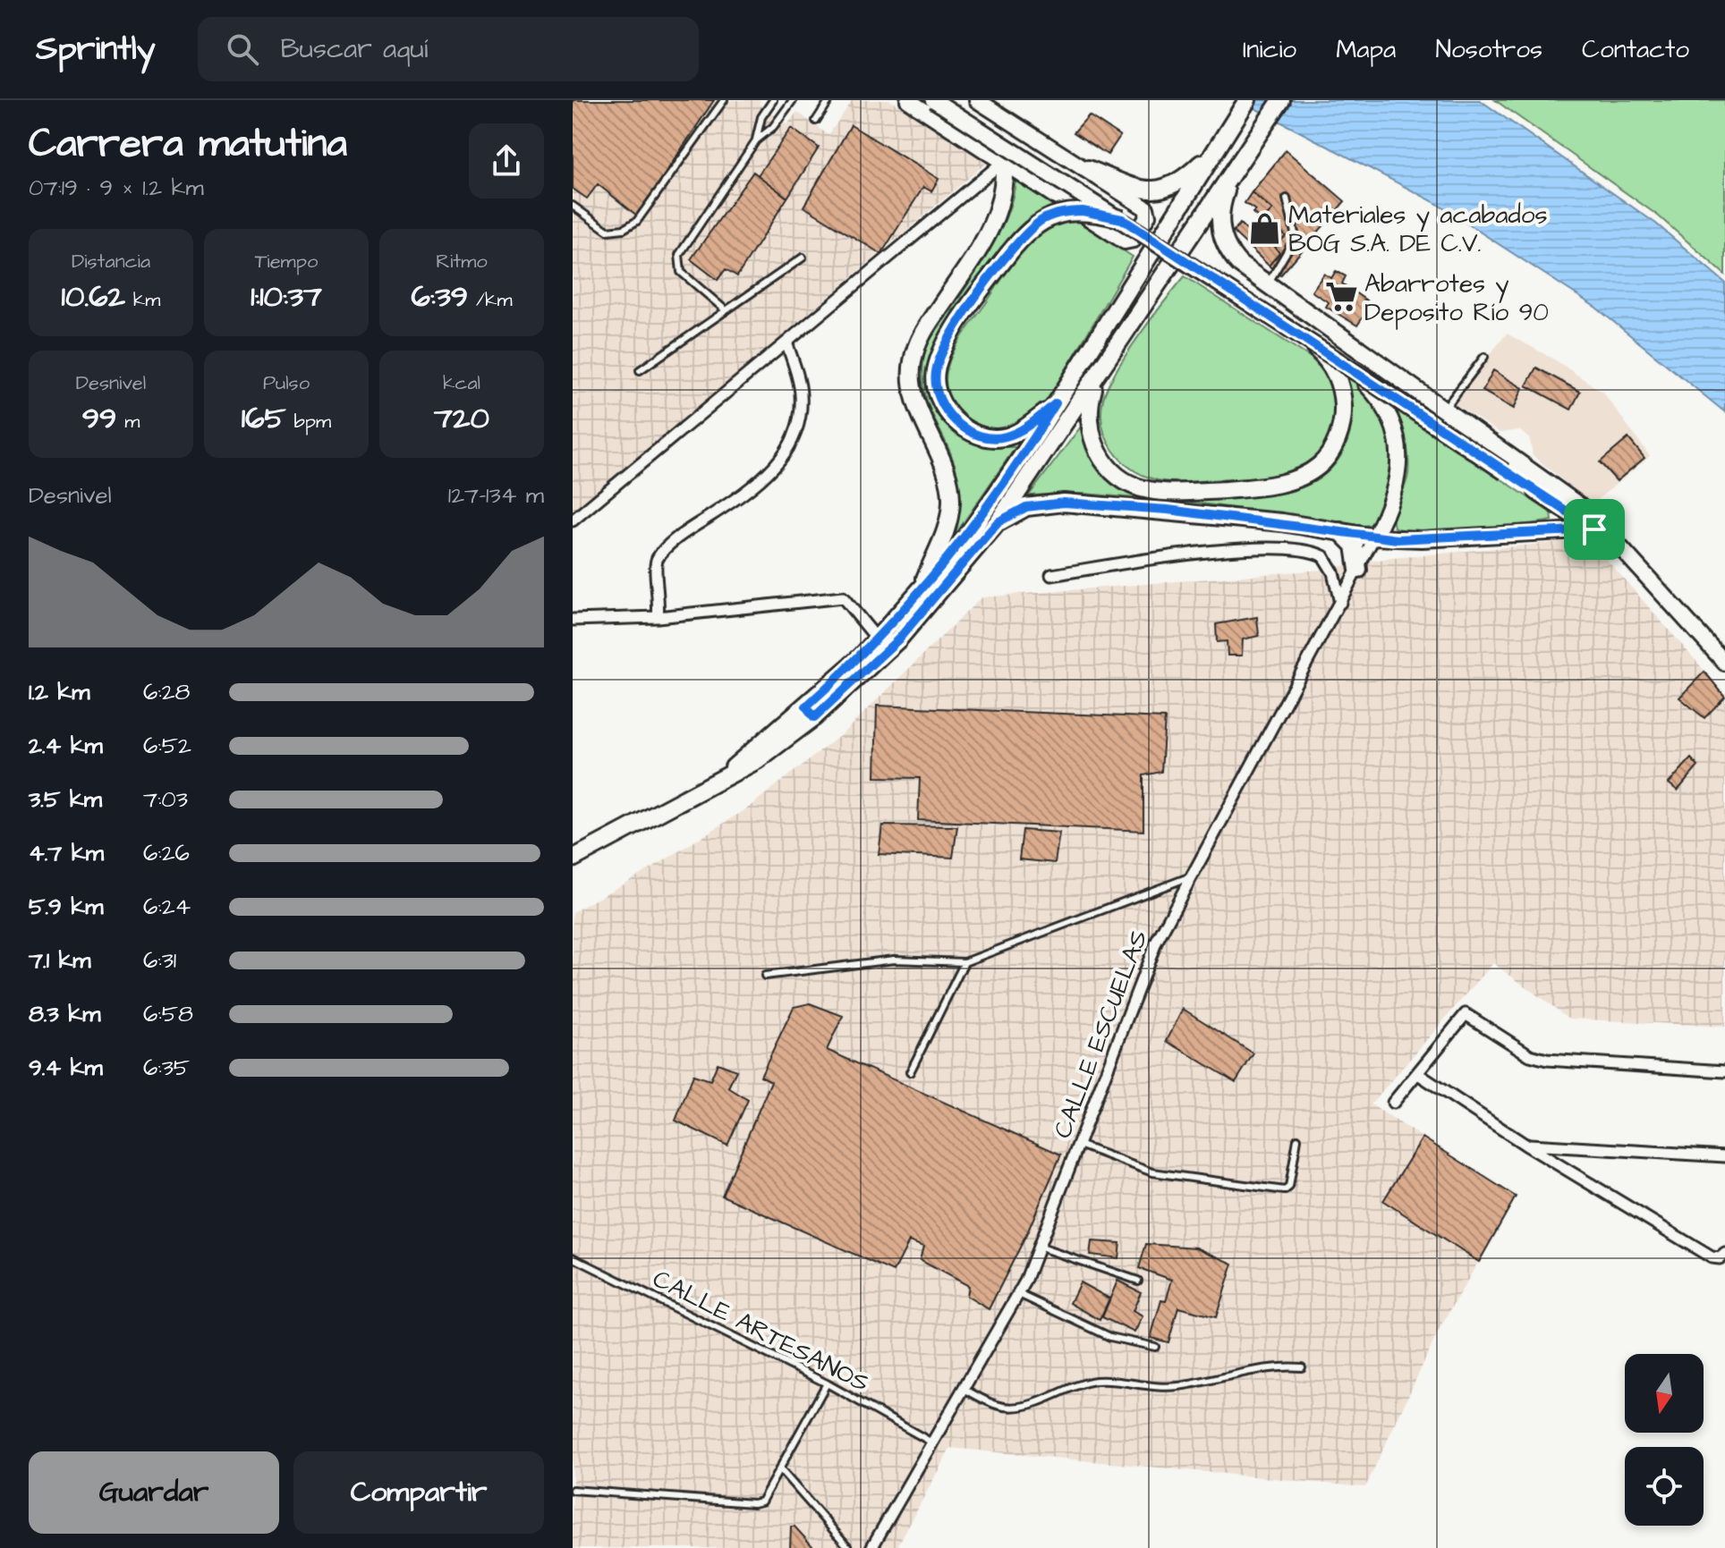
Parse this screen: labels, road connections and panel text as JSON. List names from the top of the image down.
{
  "streets": {
    "street": ["CALLE ESCUELAS"],
    "lane": ["CALLE ARTESANOS"]
  },
  "crossings": [
    ["CALLE ESCUELAS", "CALLE ARTESANOS"]
  ],
  "places": {
    "shop": ["Materiales y acabados BOG S.A. DE C.V."],
    "supermarket": ["Abarrotes y Deposito Río 90"]
  },
  "north": "bottom",
  "page": {
    "header": "Sprintly",
    "search": "Buscar aquí",
    "nav": [
      "Inicio",
      "Mapa",
      "Nosotros",
      "Contacto"
    ],
    "heading": ["Carrera matutina", "07:19 · 9 × 1.2 km"],
    "stats": [
      ["Distancia", "10.62 km"],
      ["Tiempo", "1:10:37"],
      ["Ritmo", "6:39 /km"],
      ["Desnivel", "99 m"],
      ["Pulso", "165 bpm"],
      ["kcal", "720"]
    ],
    "chart": ["Desnivel", "127–134 m"],
    "list": [
      {
        "name": "1.2 km",
        "note": "6:28"
      },
      {
        "name": "2.4 km",
        "note": "6:52"
      },
      {
        "name": "3.5 km",
        "note": "7:03"
      },
      {
        "name": "4.7 km",
        "note": "6:26"
      },
      {
        "name": "5.9 km",
        "note": "6:24"
      },
      {
        "name": "7.1 km",
        "note": "6:31"
      },
      {
        "name": "8.3 km",
        "note": "6:58"
      },
      {
        "name": "9.4 km",
        "note": "6:35"
      }
    ],
    "buttons": ["Guardar", "Compartir"]
  }
}
